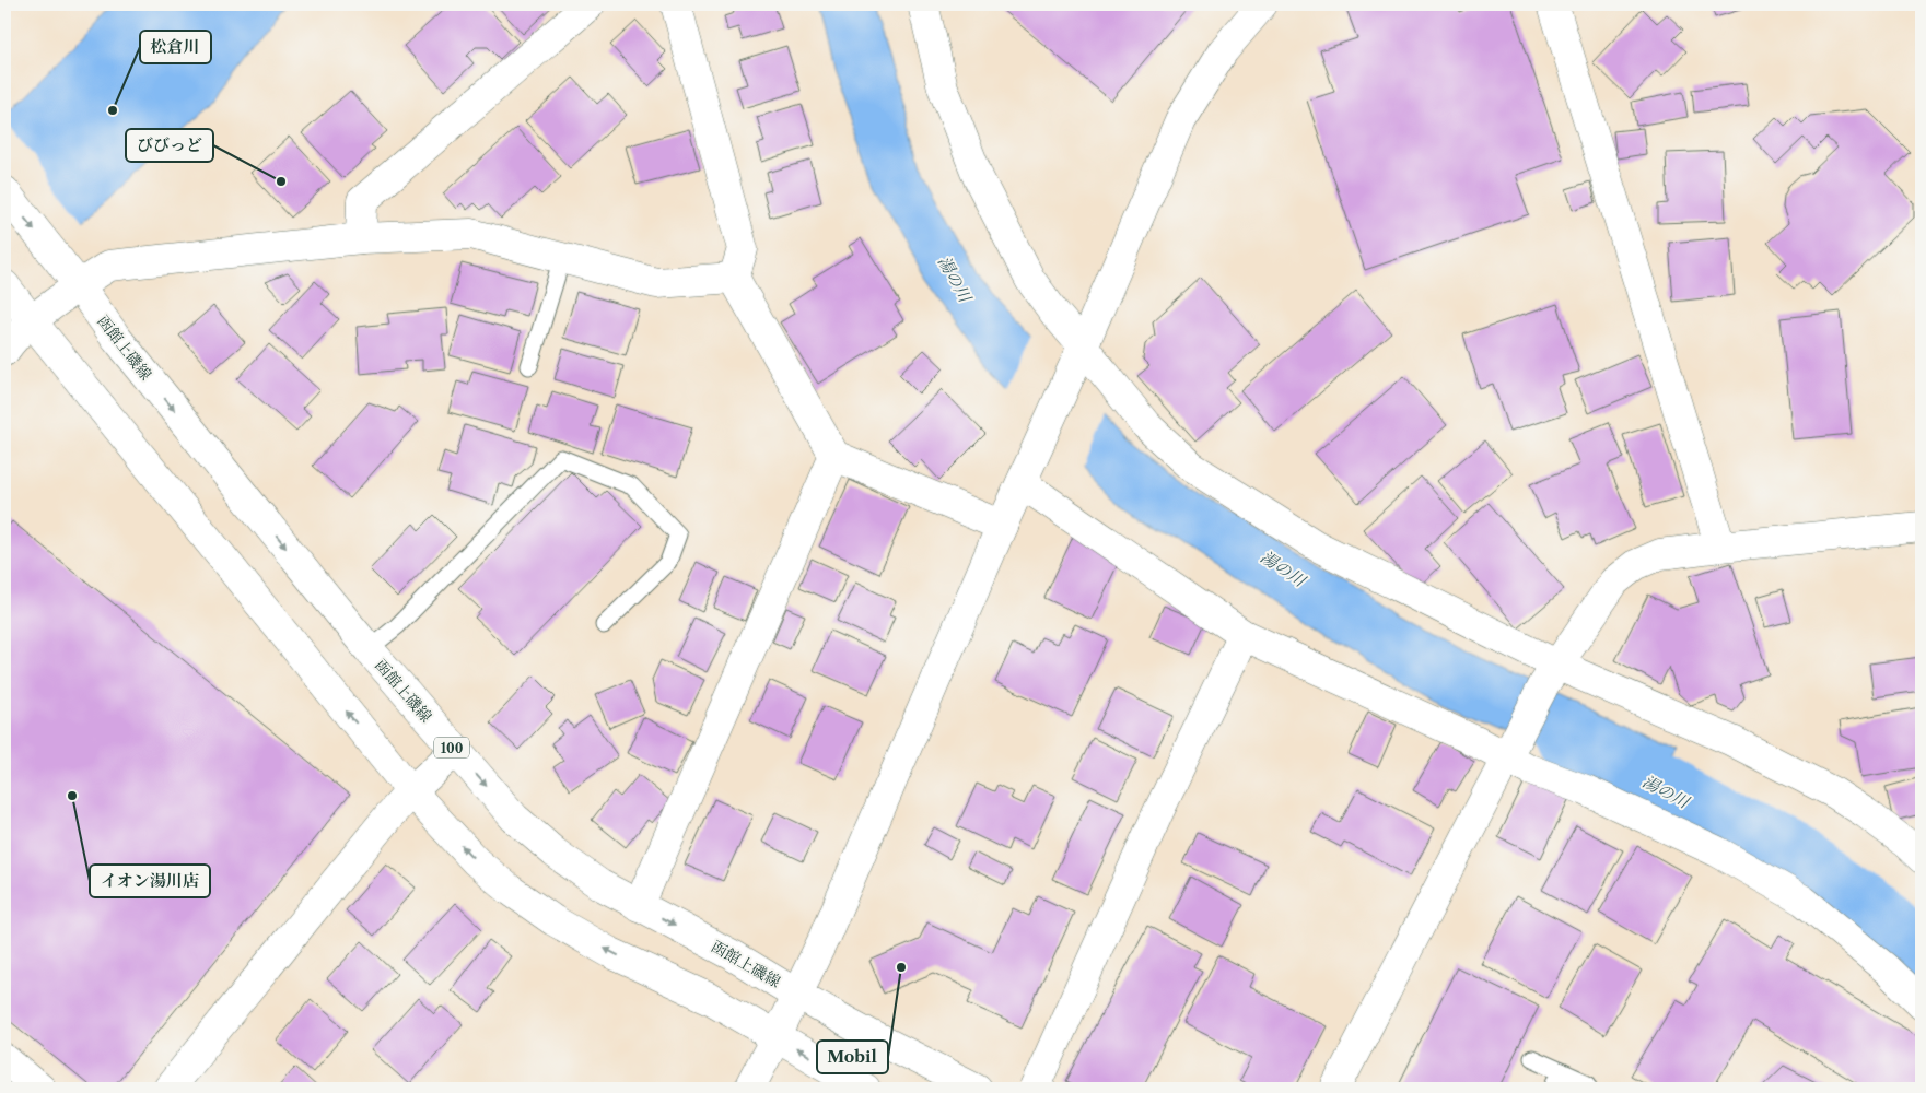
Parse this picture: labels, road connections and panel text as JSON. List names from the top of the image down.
{
  "streets": {
    "street": ["函館上磯線", "100"]
  },
  "water": ["湯の川"],
  "places": [
    "松倉川",
    "びびっど",
    "イオン湯川店",
    "Mobil"
  ]
}
